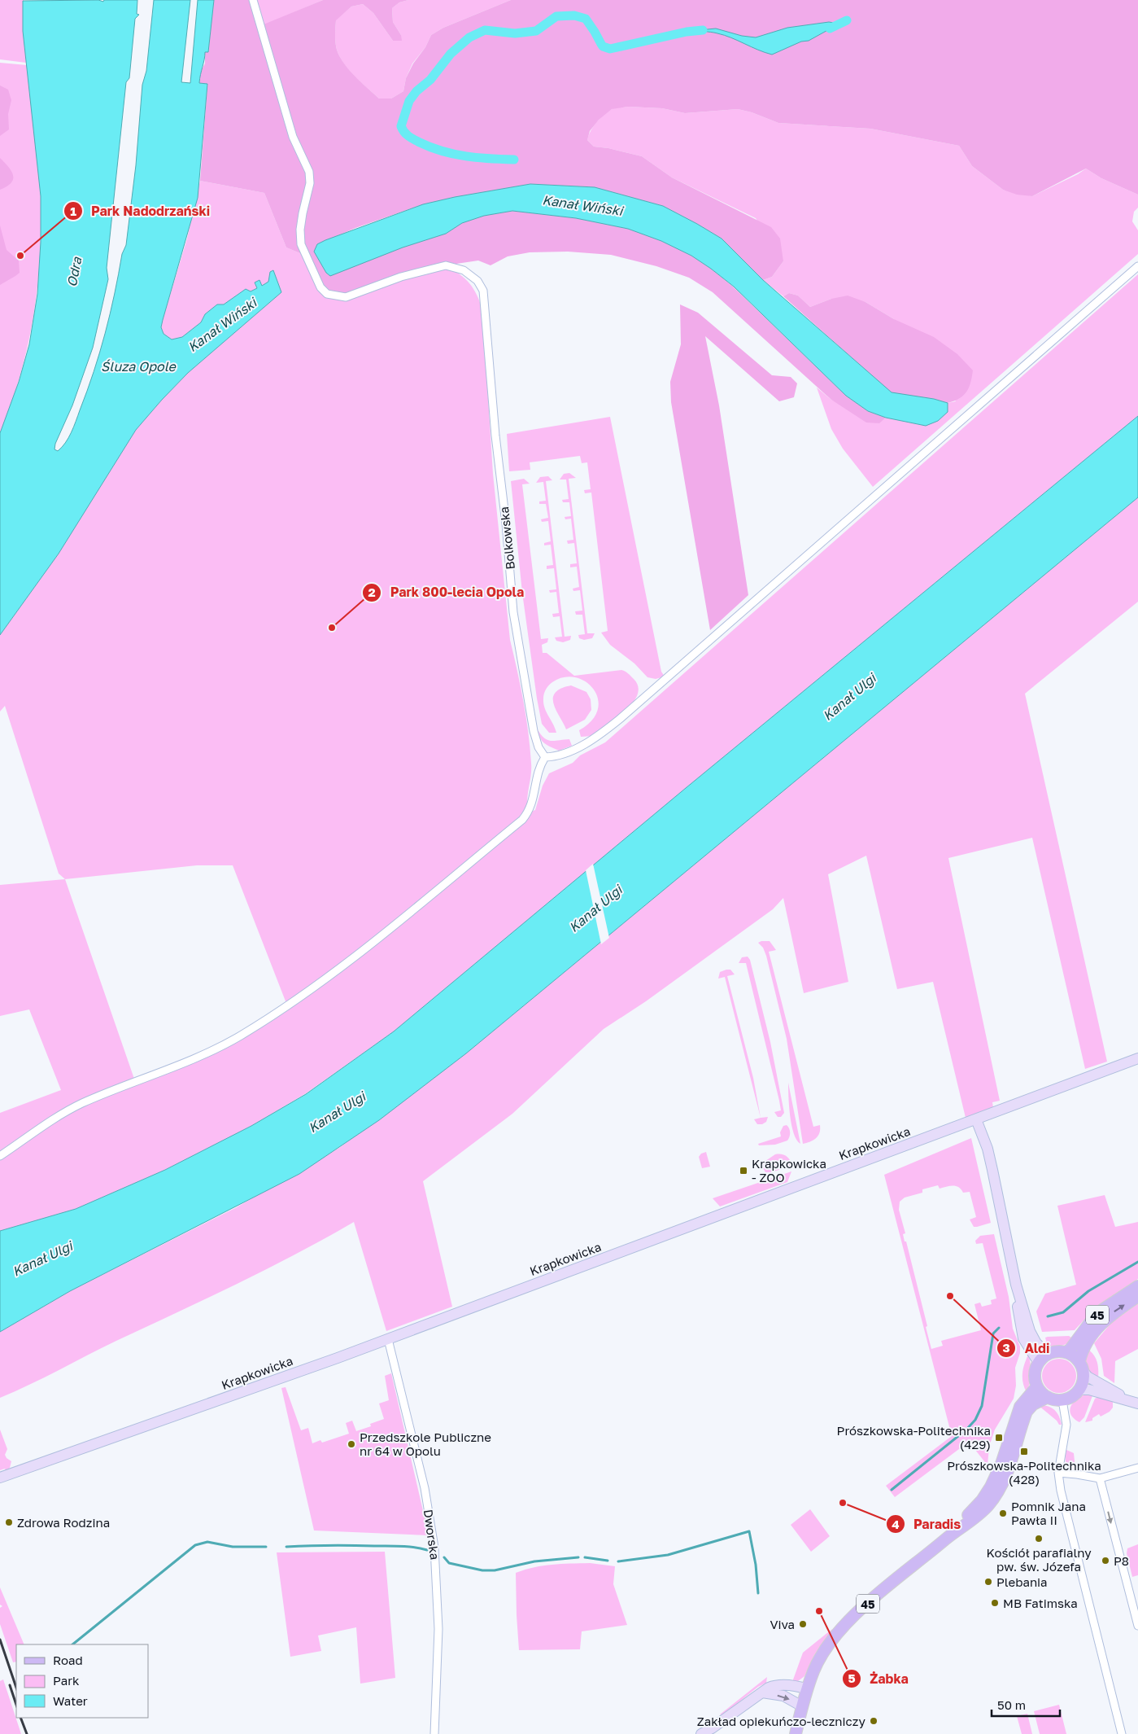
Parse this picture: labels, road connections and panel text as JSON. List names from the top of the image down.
{
  "streets": {
    "main road": ["45"],
    "street": ["Bolkowska", "Krapkowicka", "Dworska"]
  },
  "crossings": [
    ["Krapkowicka", "Dworska"]
  ],
  "water": [
    "Kanał Wiński",
    "Odra",
    "Śluza Opole",
    "Kanał Ulgi"
  ],
  "places": {
    "other": [
      "Park Nadodrzański",
      "Park 800-lecia Opola",
      "Aldi",
      "Przedszkole Publiczne nr 64 w Opolu",
      "Paradis",
      "Pomnik Jana Pawła II",
      "Zdrowa Rodzina",
      "Kościół parafialny pw. św. Józefa",
      "P8",
      "Plebania",
      "MB Fatimska",
      "Żabka",
      "Viva",
      "Zakład opiekuńczo-leczniczy"
    ],
    "transit": ["Krapkowicka - ZOO", "Prószkowska-Politechnika (429)", "Prószkowska-Politechnika (428)"]
  },
  "legend": ["Road", "Park", "Water"],
  "scale_bar": "50 m"
}
